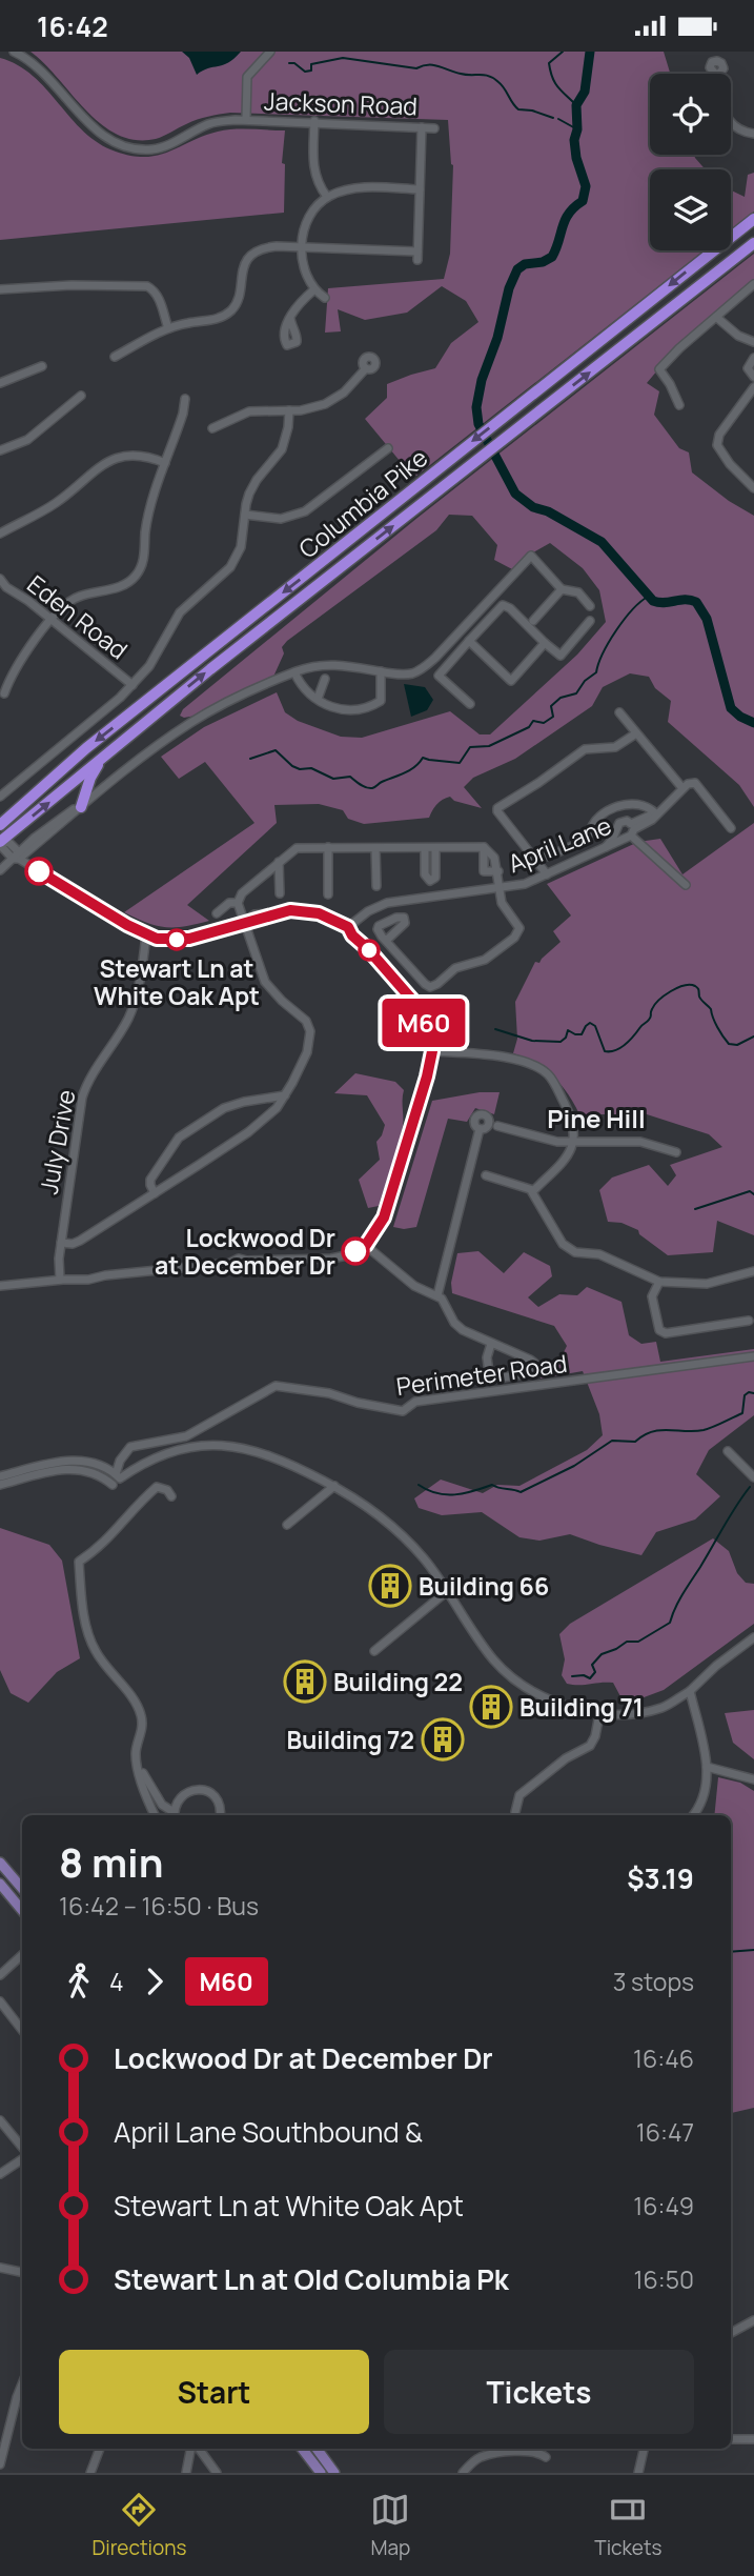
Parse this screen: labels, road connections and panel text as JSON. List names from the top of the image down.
{
  "streets": {
    "highway": ["Columbia Pike"],
    "street": [
      "Jackson Road",
      "Eden Road",
      "April Lane",
      "July Drive",
      "Perimeter Road"
    ]
  },
  "districts": ["Pine Hill"],
  "places": {
    "other": ["Stewart Ln at White Oak Apt", "Lockwood Dr at December Dr"],
    "building": [
      "Building 66",
      "Building 22",
      "Building 71",
      "Building 72"
    ]
  },
  "lines": ["bus line M60"],
  "page": {
    "status": "16:42",
    "on_map": "M60",
    "heading": ["8 min", "16:42 – 16:50 · Bus", "$3.19"],
    "legs": ["4", "M60", "3 stops"],
    "list": [
      {
        "name": "Lockwood Dr at December Dr",
        "value": "16:46"
      },
      {
        "name": "April Lane Southbound &",
        "value": "16:47"
      },
      {
        "name": "Stewart Ln at White Oak Apt",
        "value": "16:49"
      },
      {
        "name": "Stewart Ln at Old Columbia Pk",
        "value": "16:50"
      }
    ],
    "buttons": ["Start", "Tickets"],
    "tabs": ["Directions", "Map", "Tickets"]
  }
}
